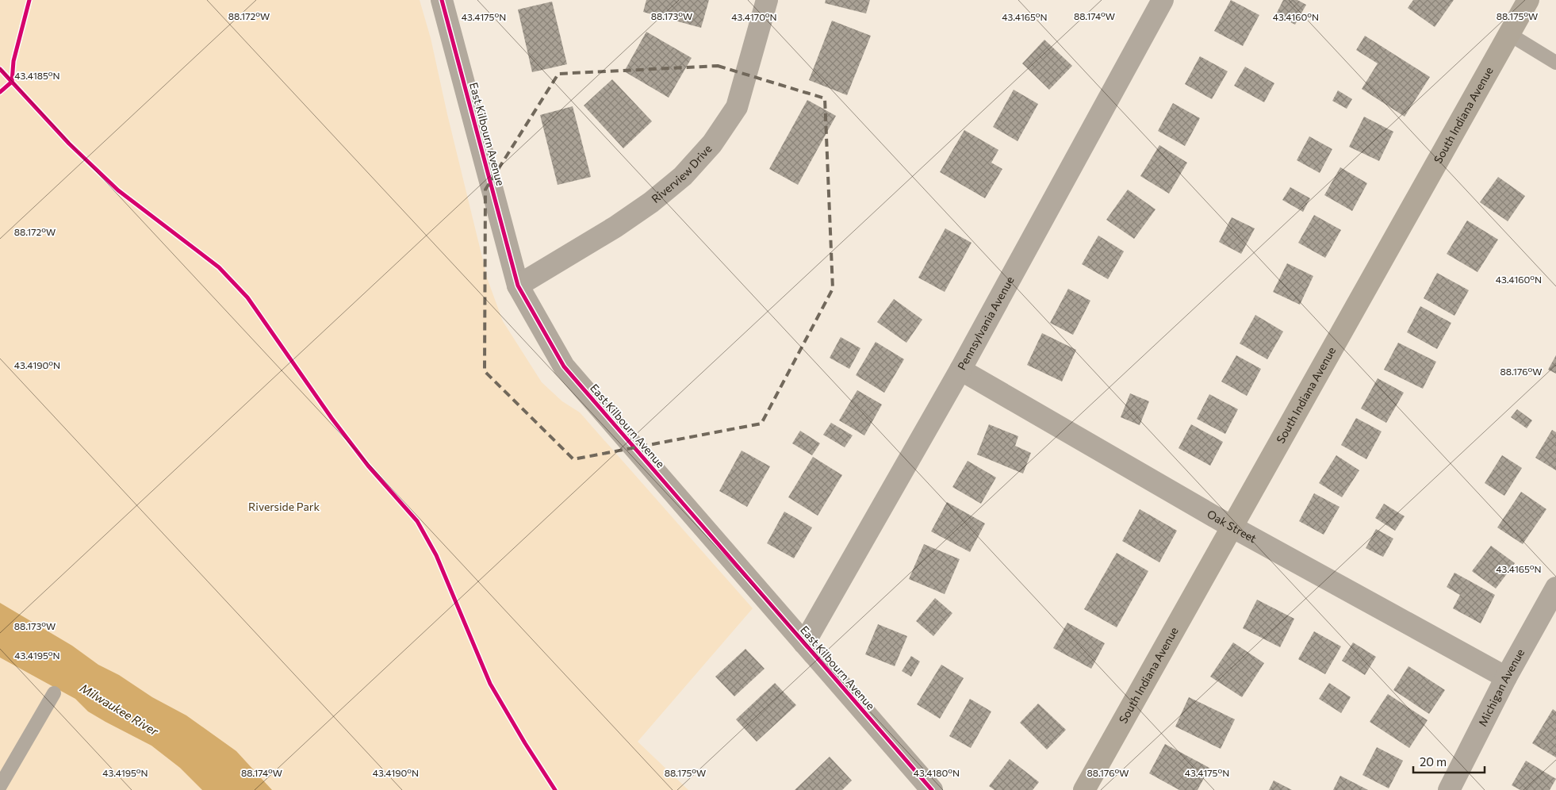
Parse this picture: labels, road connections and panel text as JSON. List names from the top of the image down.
{
  "streets": {
    "street": [
      "South Indiana Avenue",
      "East Kilbourn Avenue",
      "Riverview Drive",
      "Pennsylvania Avenue",
      "Oak Street",
      "Michigan Avenue"
    ]
  },
  "crossings": [
    ["South Indiana Avenue", "Oak Street"],
    ["East Kilbourn Avenue", "Riverview Drive"],
    ["East Kilbourn Avenue", "Pennsylvania Avenue"],
    ["Pennsylvania Avenue", "Oak Street"],
    ["Oak Street", "Michigan Avenue"]
  ],
  "water": ["Milwaukee River"],
  "parks": ["Riverside Park"],
  "scale_bar": "20 m",
  "coordinates": [
    "88.172°W",
    "88.173°W",
    "88.174°W",
    "88.175°W",
    "43.4175°N",
    "43.4170°N",
    "43.4165°N",
    "43.4160°N",
    "43.4185°N",
    "43.4190°N",
    "88.176°W",
    "43.4195°N",
    "43.4180°N"
  ]
}
